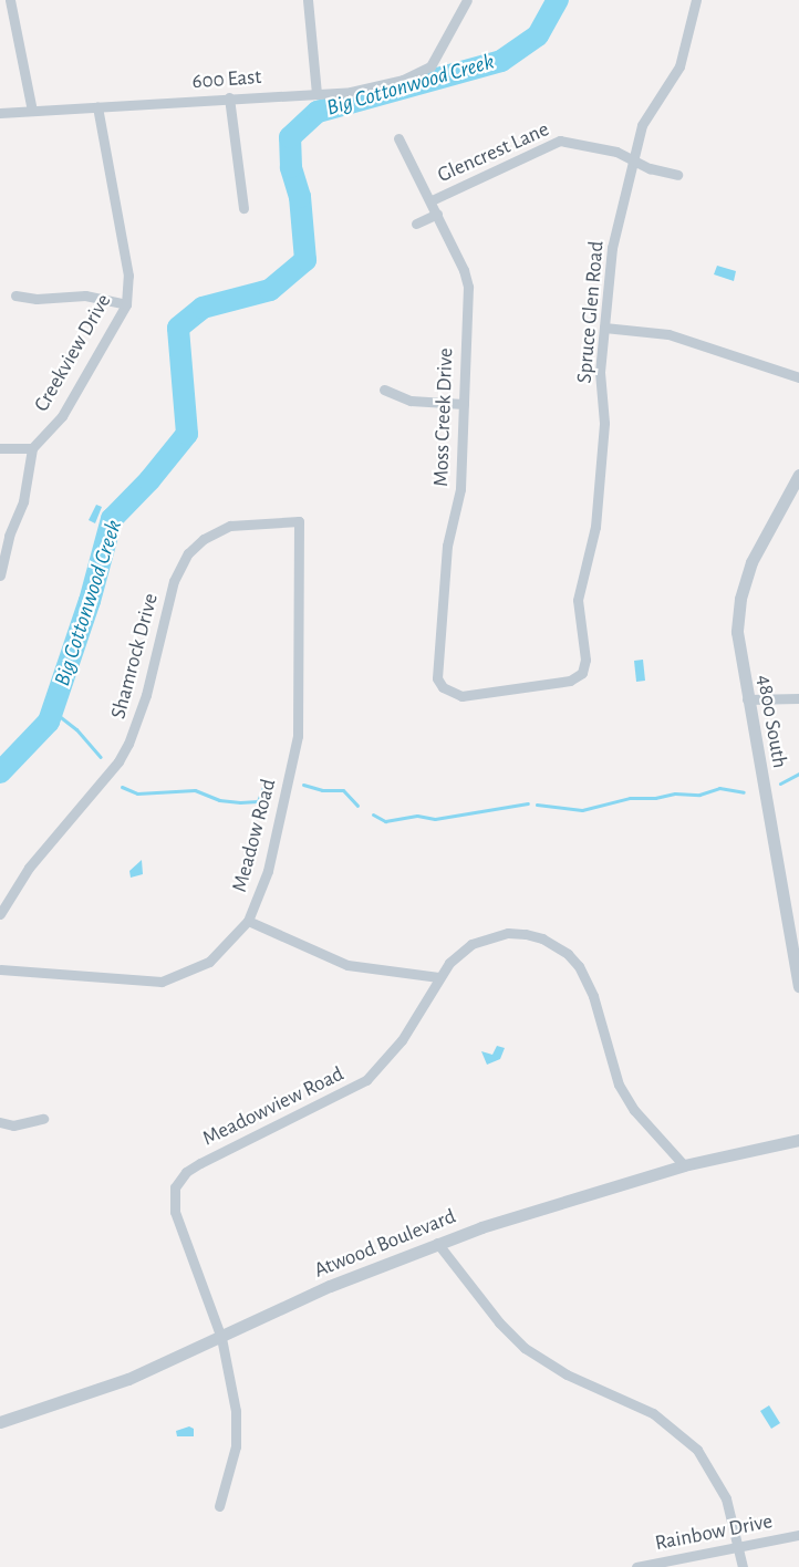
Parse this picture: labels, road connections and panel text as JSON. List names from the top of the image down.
{
  "streets": {
    "street": [
      "600 East",
      "Glencrest Lane",
      "Spruce Glen Road",
      "Creekview Drive",
      "Moss Creek Drive",
      "Shamrock Drive",
      "4800 South",
      "Meadow Road",
      "Meadowview Road",
      "Atwood Boulevard",
      "Rainbow Drive"
    ]
  },
  "crossings": [
    ["600 East", "Creekview Drive"],
    ["Glencrest Lane", "Spruce Glen Road"],
    ["Glencrest Lane", "Moss Creek Drive"],
    ["Spruce Glen Road", "Moss Creek Drive"],
    ["Shamrock Drive", "Meadow Road"],
    ["Meadowview Road", "Atwood Boulevard"]
  ],
  "water": ["Big Cottonwood Creek"]
}
